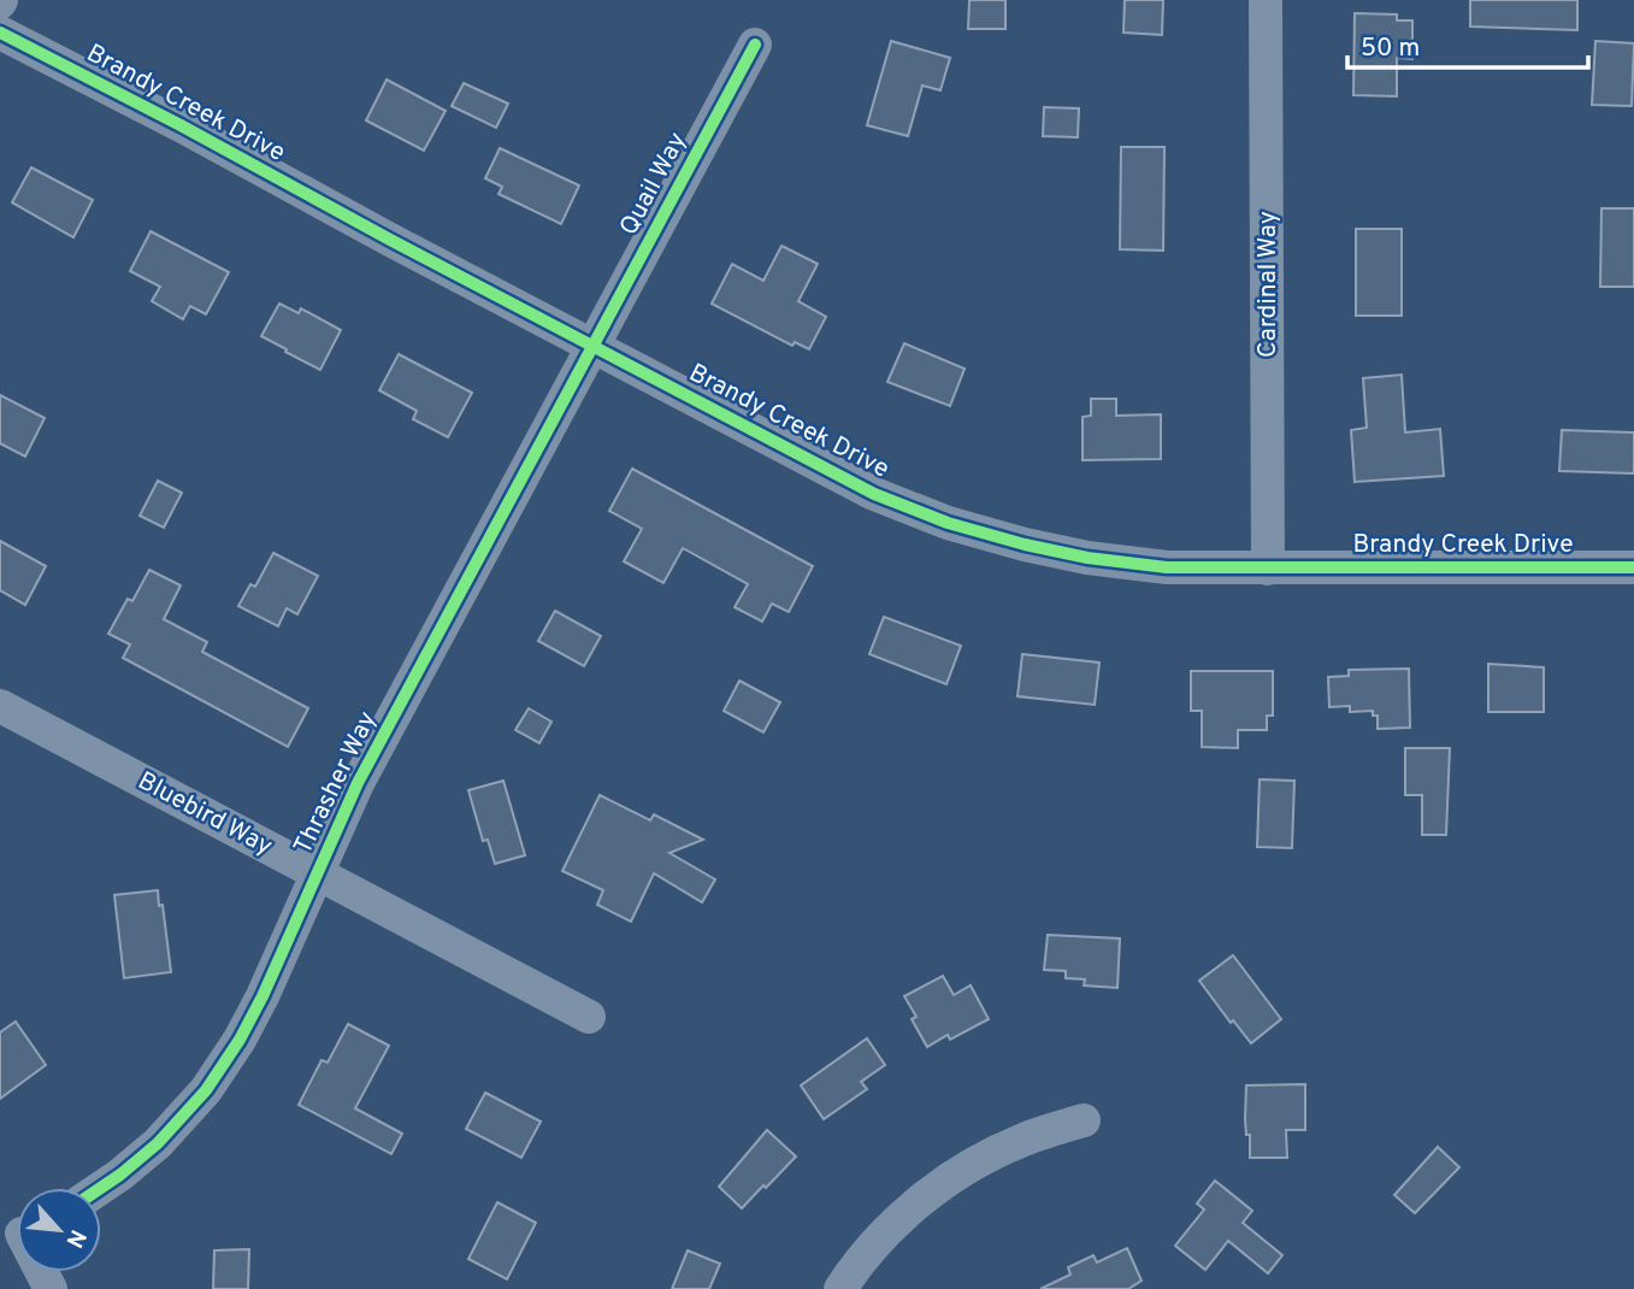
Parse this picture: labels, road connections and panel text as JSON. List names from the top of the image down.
{
  "streets": {
    "street": [
      "Brandy Creek Drive",
      "Quail Way",
      "Cardinal Way",
      "Thrasher Way",
      "Bluebird Way"
    ]
  },
  "crossings": [
    ["Brandy Creek Drive", "Quail Way"],
    ["Brandy Creek Drive", "Cardinal Way"],
    ["Brandy Creek Drive", "Thrasher Way"],
    ["Quail Way", "Thrasher Way"],
    ["Thrasher Way", "Bluebird Way"]
  ],
  "scale_bar": "50 m",
  "north": "bottom right"
}
